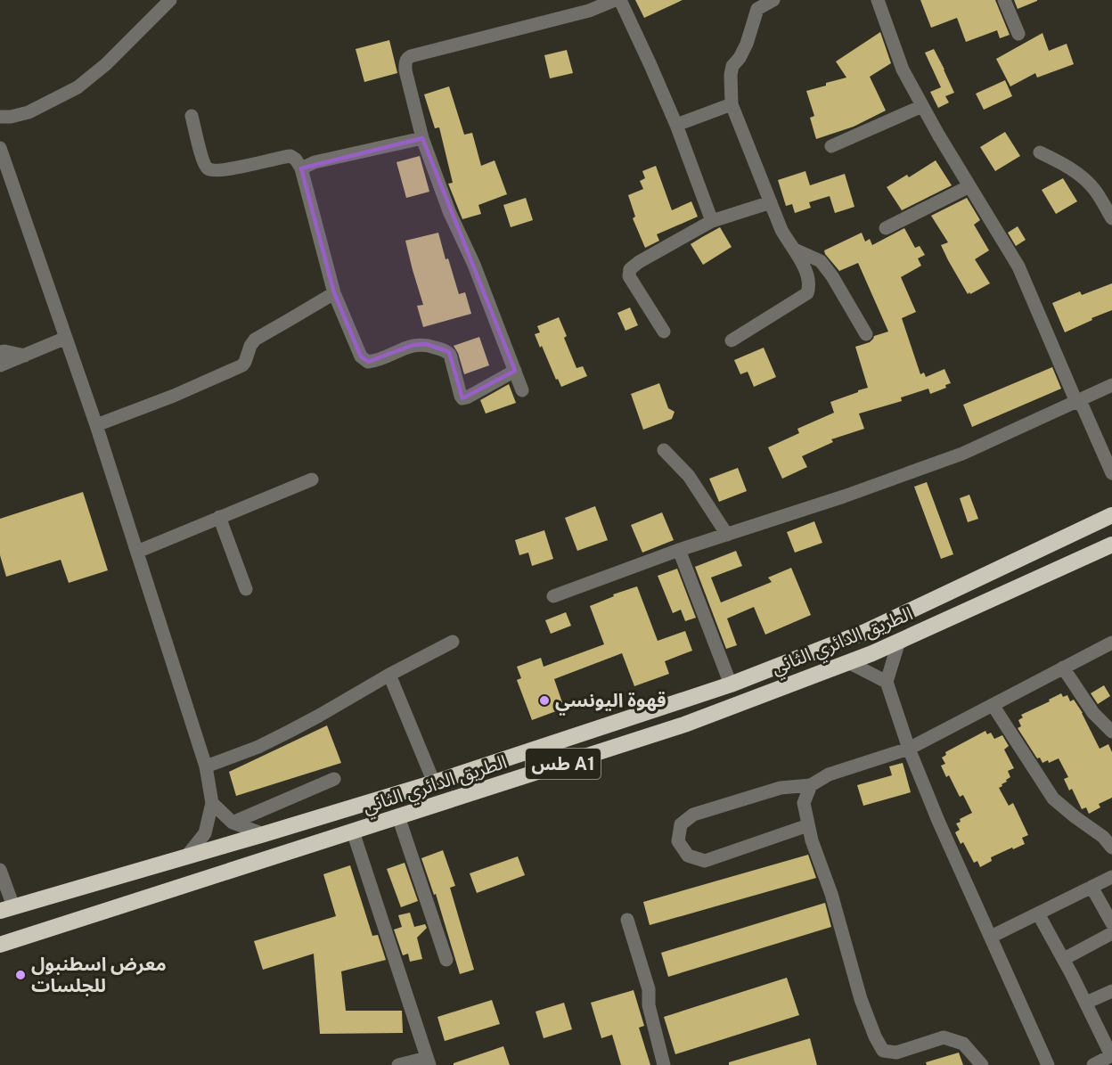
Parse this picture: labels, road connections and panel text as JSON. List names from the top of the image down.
{
  "streets": {
    "highway": ["الطريق الدائري الثاني", "طس A1"]
  },
  "places": ["قهوة اليونسي", "معرض اسطنبول للجلسات"]
}
